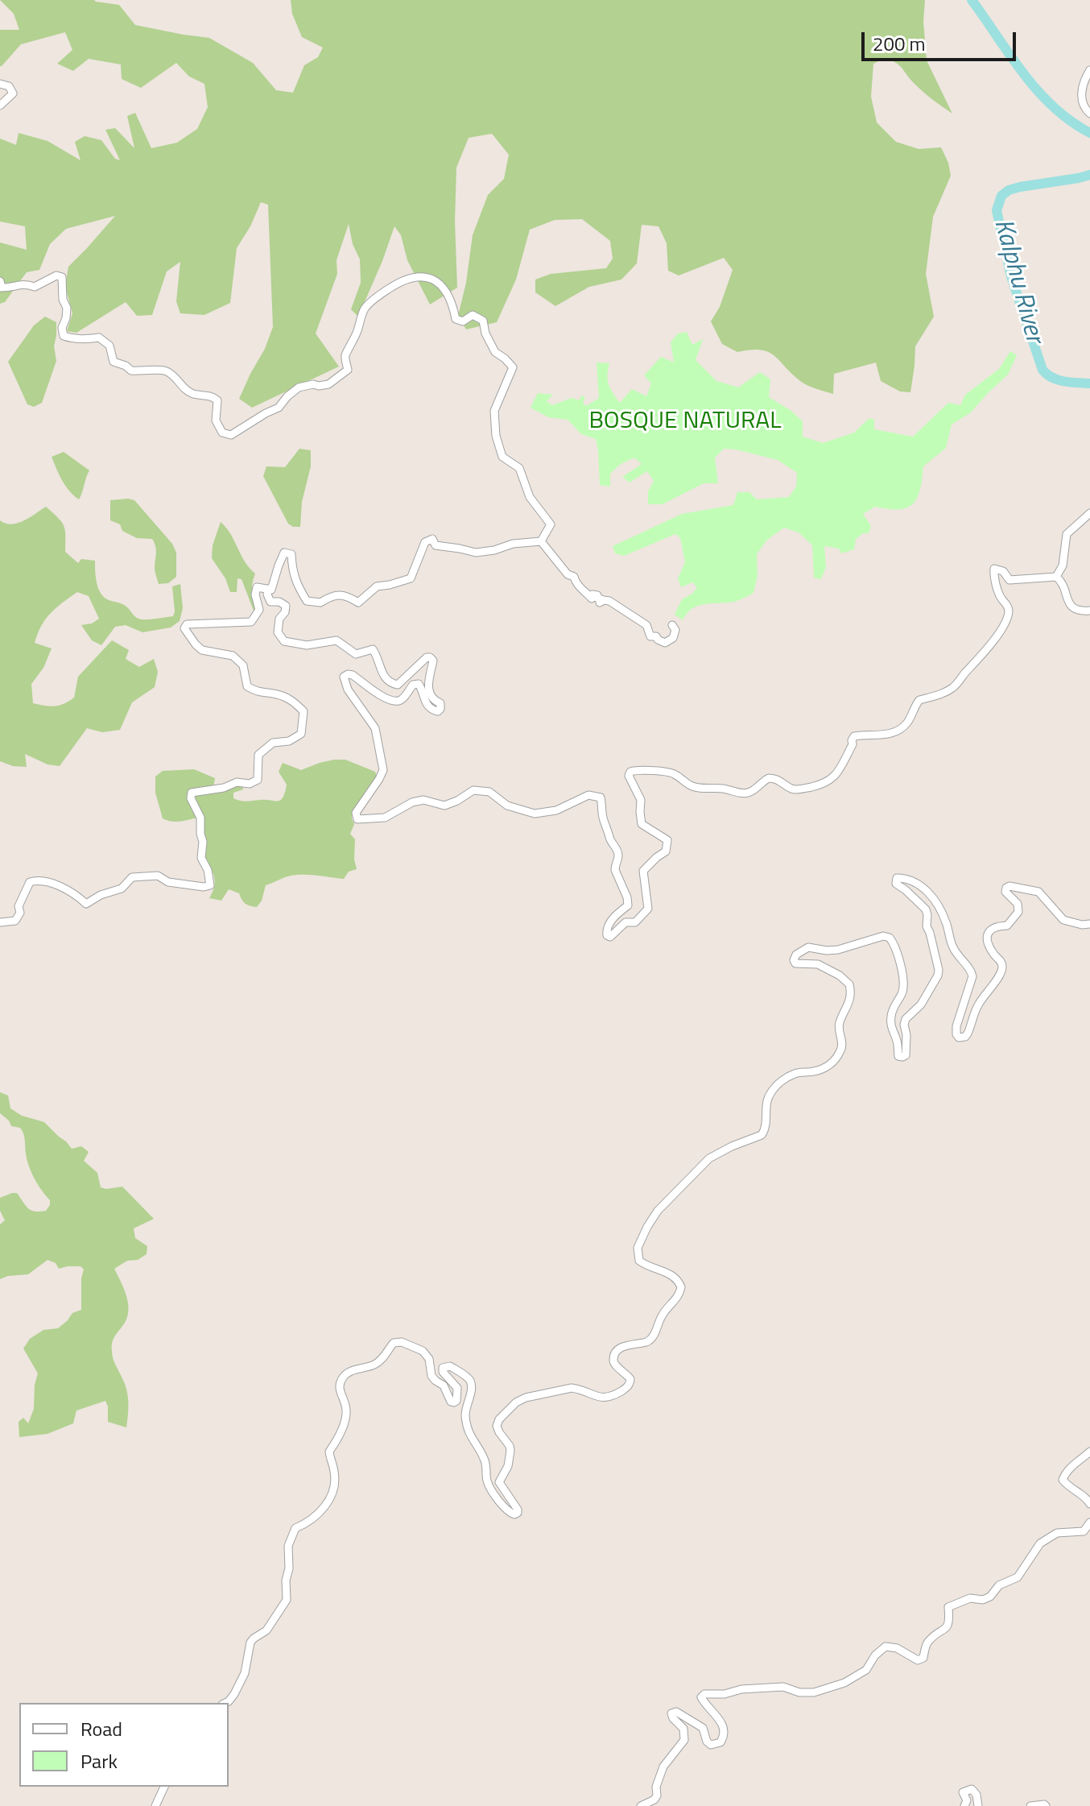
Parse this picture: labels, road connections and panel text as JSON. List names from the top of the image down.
{
  "water": ["Kalphu River"],
  "parks": ["BOSQUE NATURAL"],
  "legend": ["Road", "Park"],
  "scale_bar": "200 m"
}
